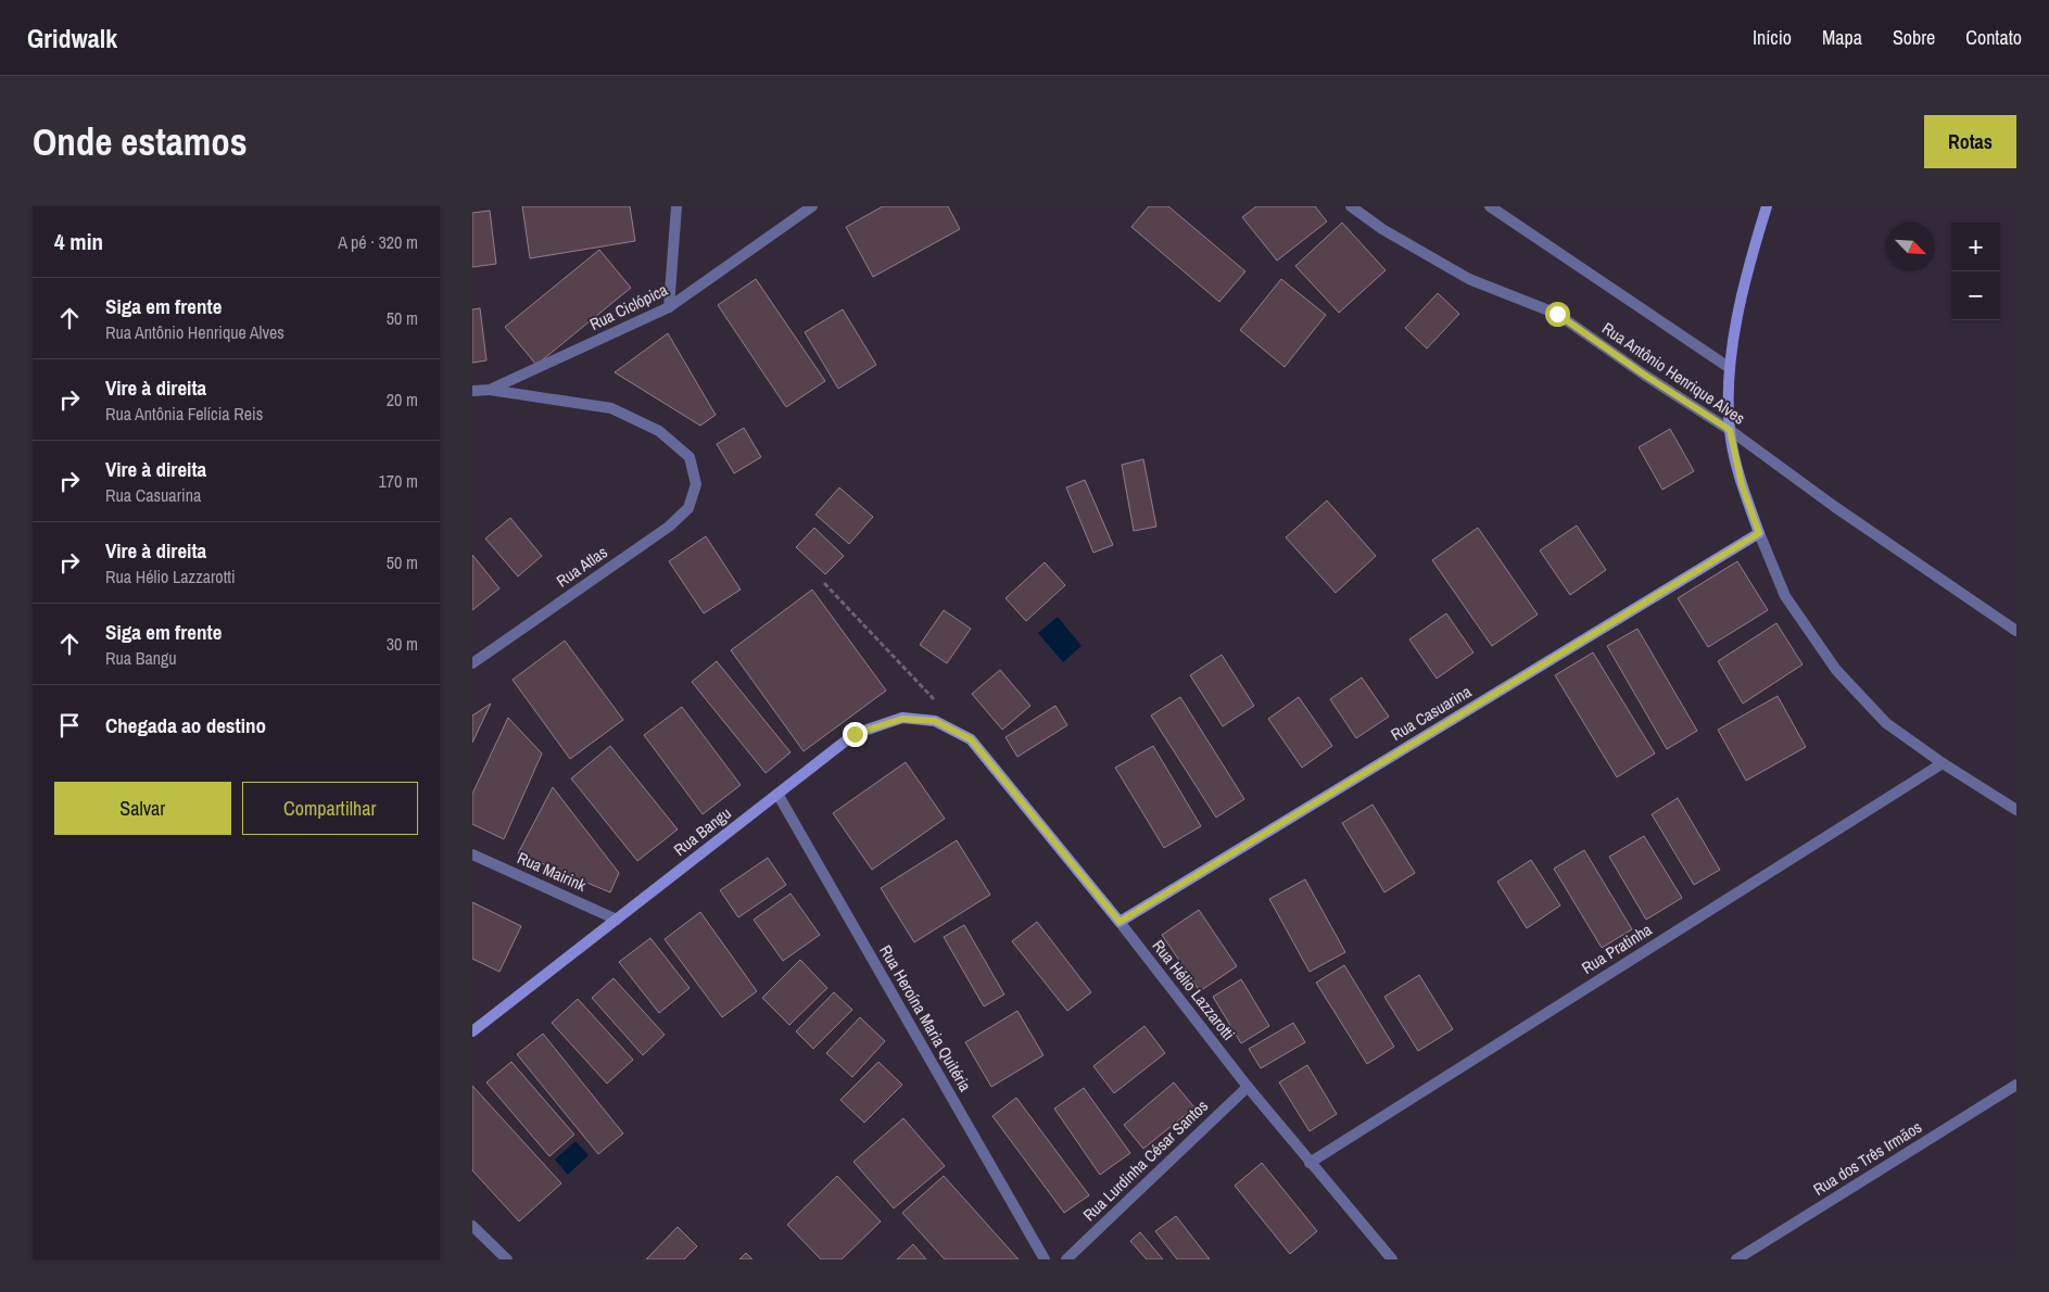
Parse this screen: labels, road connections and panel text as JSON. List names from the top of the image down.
{
  "streets": {
    "street": [
      "Rua Ciclópica",
      "Rua Antônio Henrique Alves",
      "Rua Atlas",
      "Rua Casuarina",
      "Rua Bangu",
      "Rua Mairink",
      "Rua Pratinha",
      "Rua Hélio Lazzarotti",
      "Rua Heroína Maria Quitéria",
      "Rua dos Três Irmãos",
      "Rua Lurdinha César Santos"
    ]
  },
  "crossings": [
    ["Rua Ciclópica", "Rua Atlas"],
    ["Rua Casuarina", "Rua Hélio Lazzarotti"],
    ["Rua Bangu", "Rua Mairink"],
    ["Rua Bangu", "Rua Hélio Lazzarotti"],
    ["Rua Bangu", "Rua Heroína Maria Quitéria"],
    ["Rua Pratinha", "Rua Hélio Lazzarotti"],
    ["Rua Hélio Lazzarotti", "Rua Lurdinha César Santos"]
  ],
  "north": "bottom right",
  "page": {
    "header": "Gridwalk",
    "nav": [
      "Início",
      "Mapa",
      "Sobre",
      "Contato"
    ],
    "buttons": [
      "Rotas",
      ["Salvar", "Compartilhar"]
    ],
    "title": "Onde estamos",
    "heading": ["4 min", "A pé · 320 m"],
    "map_buttons": ["+", "−"],
    "list": [
      ["Siga em frente", "Rua Antônio Henrique Alves", "50 m"],
      ["Vire à direita", "Rua Antônia Felícia Reis", "20 m"],
      ["Vire à direita", "Rua Casuarina", "170 m"],
      ["Vire à direita", "Rua Hélio Lazzarotti", "50 m"],
      ["Siga em frente", "Rua Bangu", "30 m"],
      "Chegada ao destino"
    ]
  }
}
